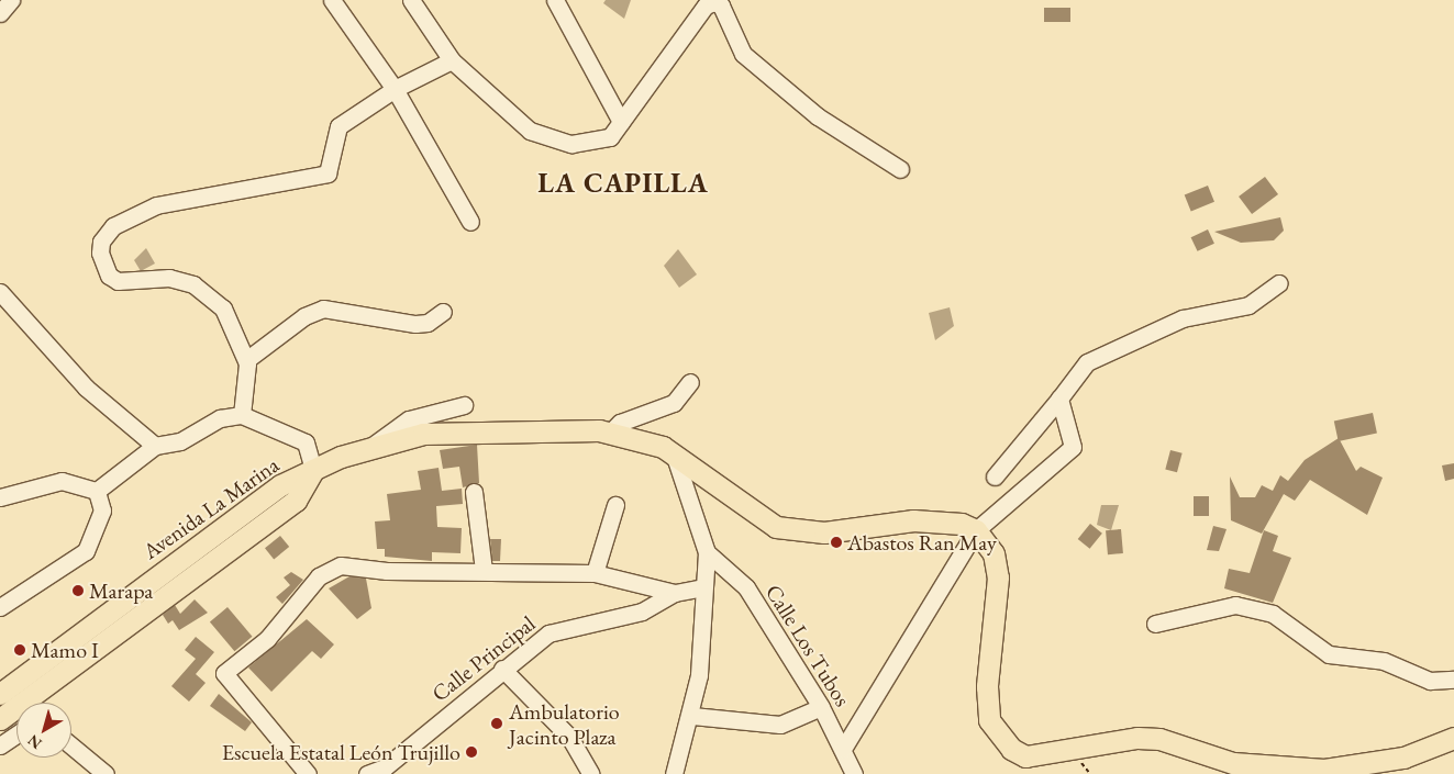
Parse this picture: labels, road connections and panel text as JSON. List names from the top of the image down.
{
  "streets": {
    "main road": ["Avenida La Marina"],
    "street": ["Calle Los Tubos", "Calle Principal"]
  },
  "districts": ["LA CAPILLA"],
  "places": [
    "Abastos Ran May",
    "Marapa",
    "Mamo I",
    "Ambulatorio Jacinto Plaza",
    "Escuela Estatal León Trujillo"
  ],
  "north": "bottom left"
}
